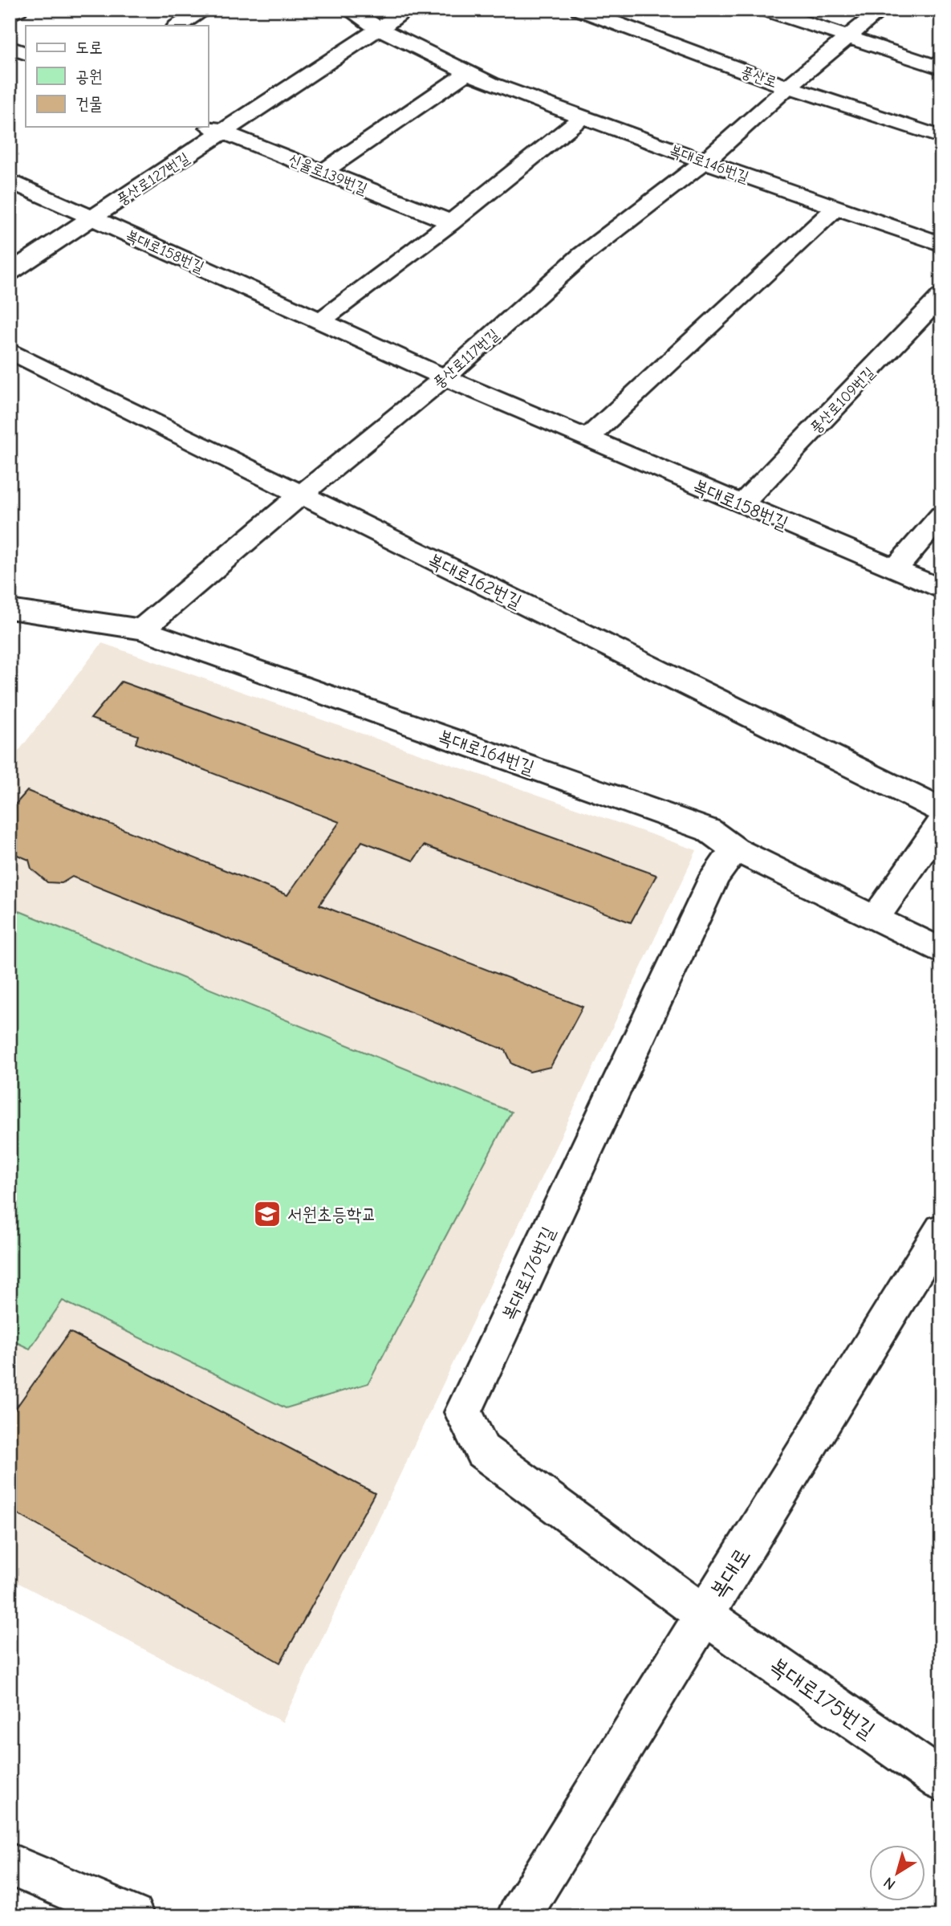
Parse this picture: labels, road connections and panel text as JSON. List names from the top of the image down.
{
  "streets": {
    "street": [
      "풍산로",
      "복대로146번길",
      "신율로139번길",
      "풍산로127번길",
      "복대로158번길",
      "풍산로117번길",
      "풍산로109번길",
      "복대로162번길",
      "복대로164번길",
      "복대로176번길",
      "복대로",
      "복대로175번길"
    ]
  },
  "crossings": [
    ["풍산로", "풍산로117번길"],
    ["복대로146번길", "풍산로127번길"],
    ["복대로146번길", "풍산로117번길"],
    ["신율로139번길", "풍산로127번길"],
    ["풍산로127번길", "복대로158번길"],
    ["복대로158번길", "풍산로117번길"],
    ["복대로158번길", "풍산로109번길"],
    ["풍산로117번길", "복대로162번길"],
    ["풍산로117번길", "복대로164번길"],
    ["복대로164번길", "복대로176번길"],
    ["복대로176번길", "복대로"],
    ["복대로176번길", "복대로175번길"],
    ["복대로", "복대로175번길"]
  ],
  "places": {
    "school or university": ["서원초등학교"]
  },
  "legend": ["도로", "공원", "건물"],
  "north": "bottom left"
}
